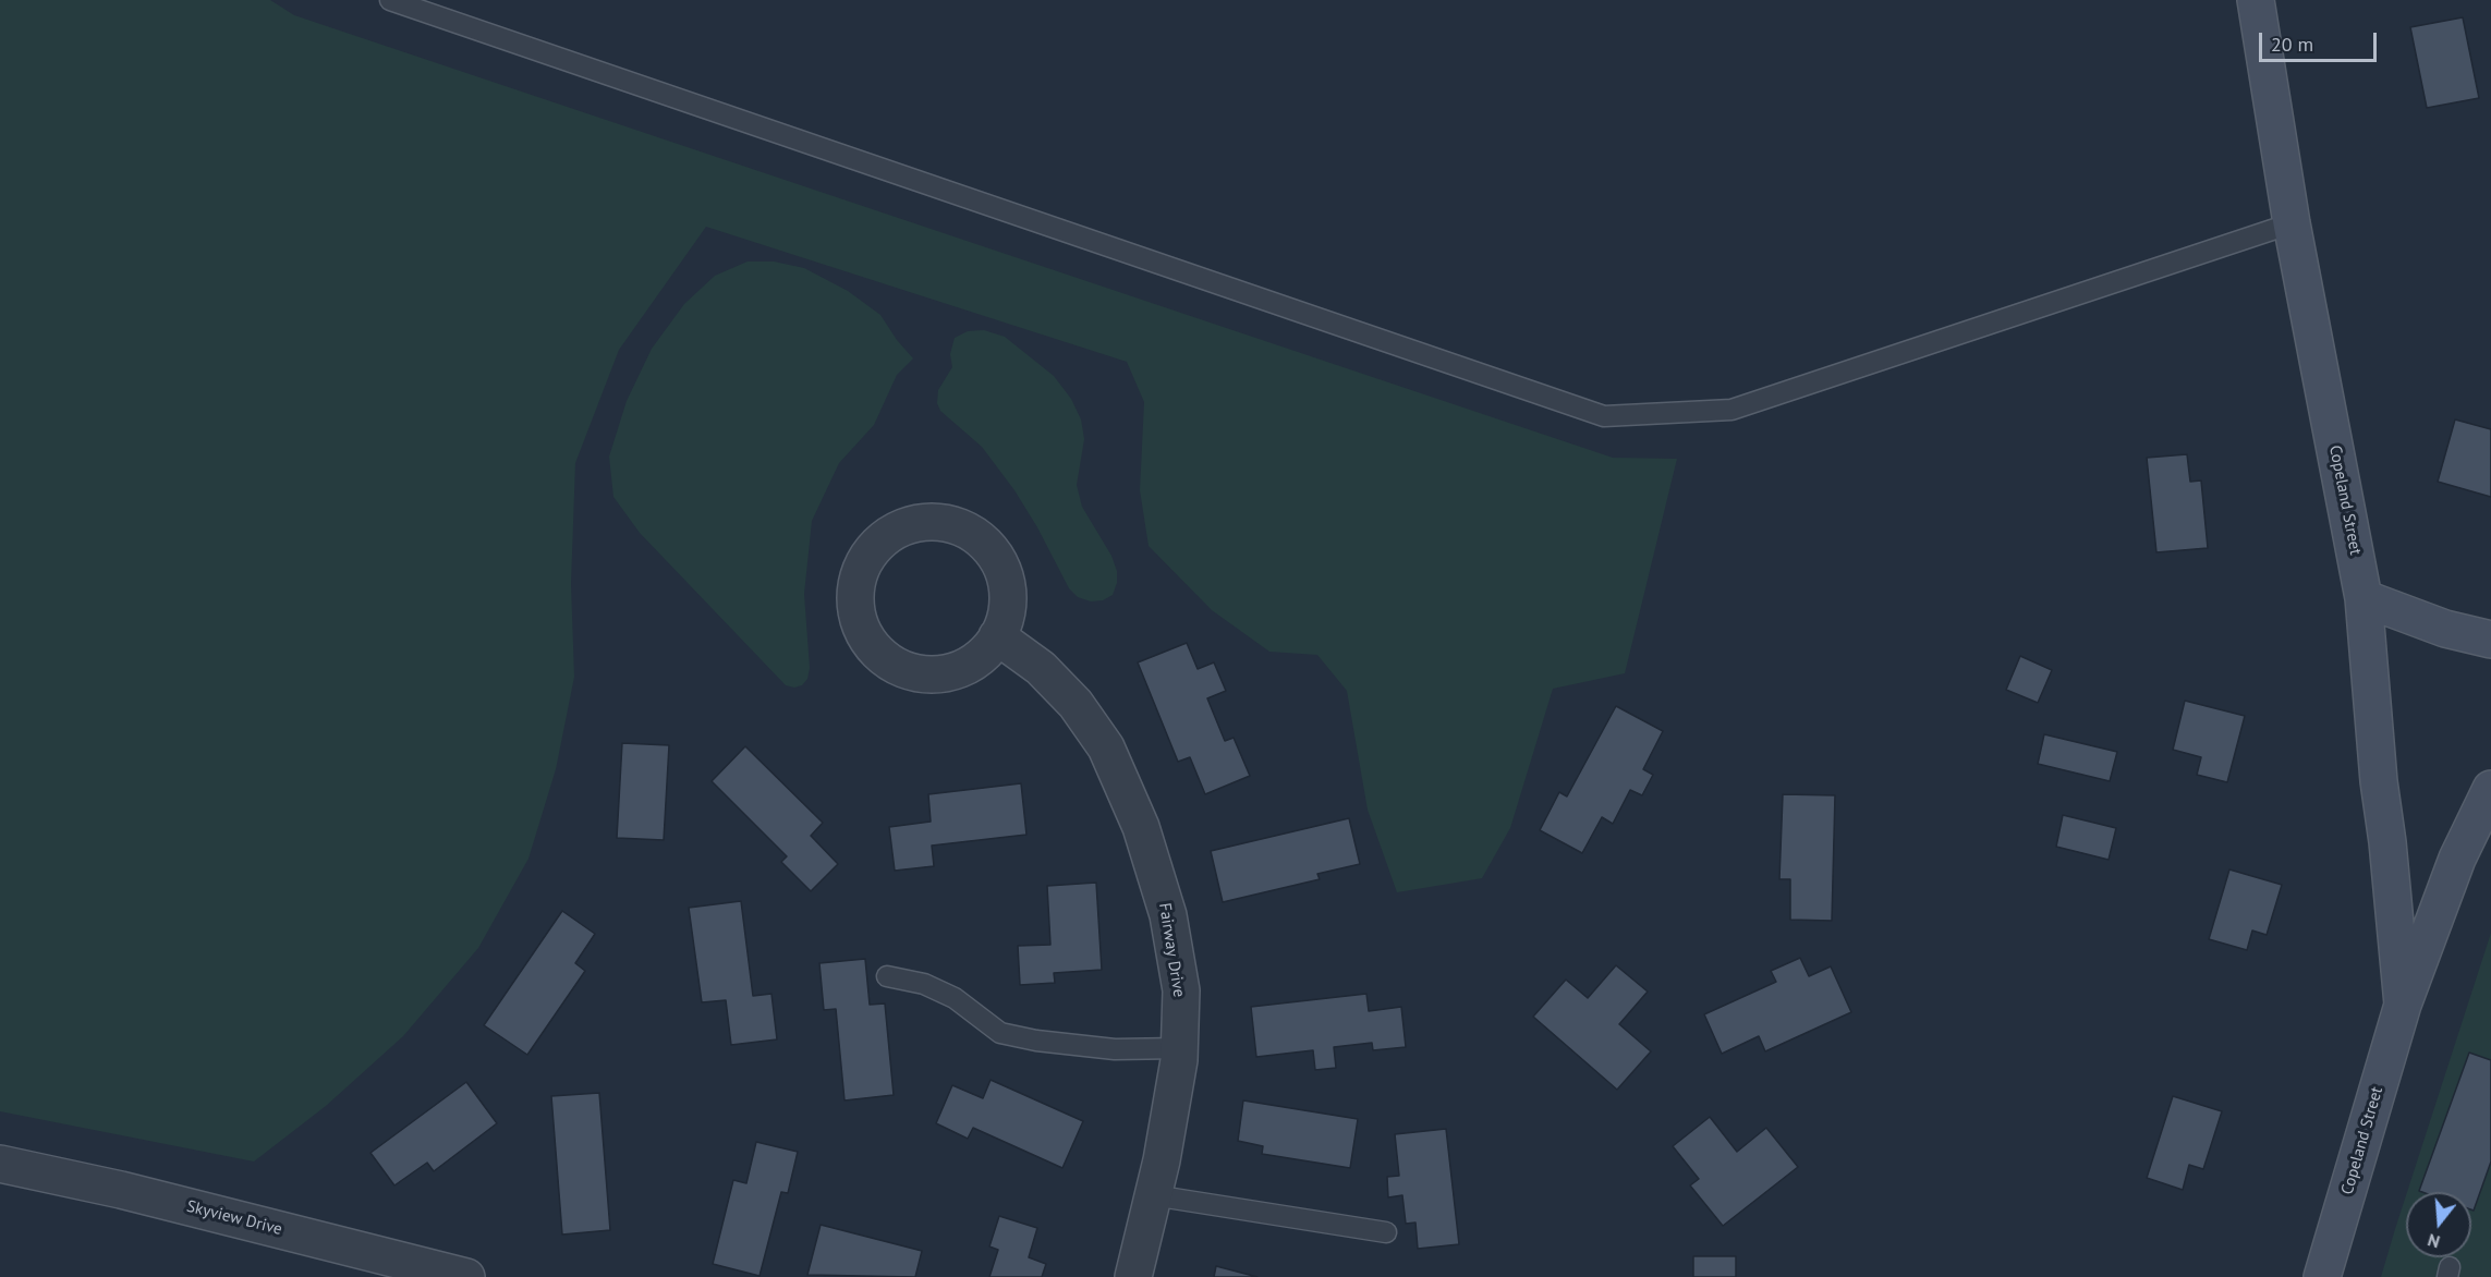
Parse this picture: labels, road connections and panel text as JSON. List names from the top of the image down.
{
  "streets": {
    "street": ["Copeland Street", "Fairway Drive", "Skyview Drive"]
  },
  "scale_bar": "20 m",
  "north": "bottom"
}
